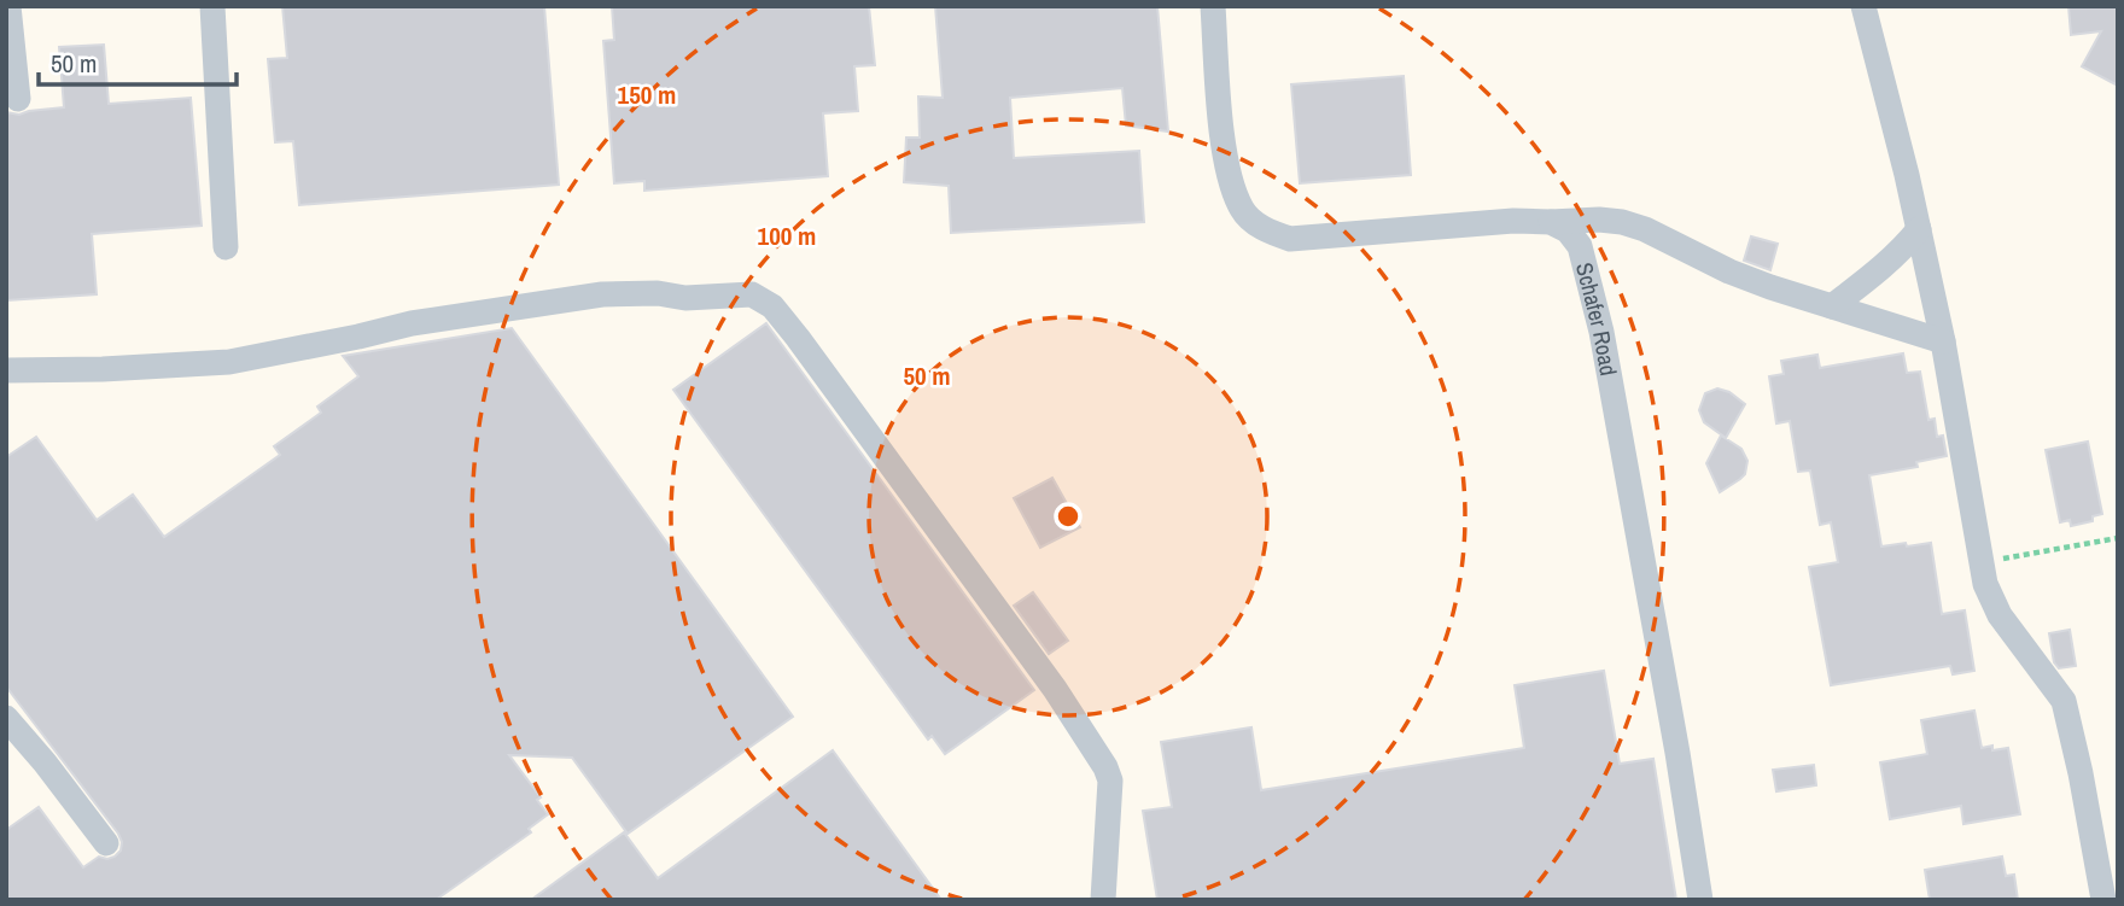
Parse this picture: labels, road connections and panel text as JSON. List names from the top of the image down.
{
  "streets": {
    "street": ["Schafer Road"]
  },
  "scale_bar": "50 m",
  "rings": ["150 m", "100 m", "50 m"]
}
